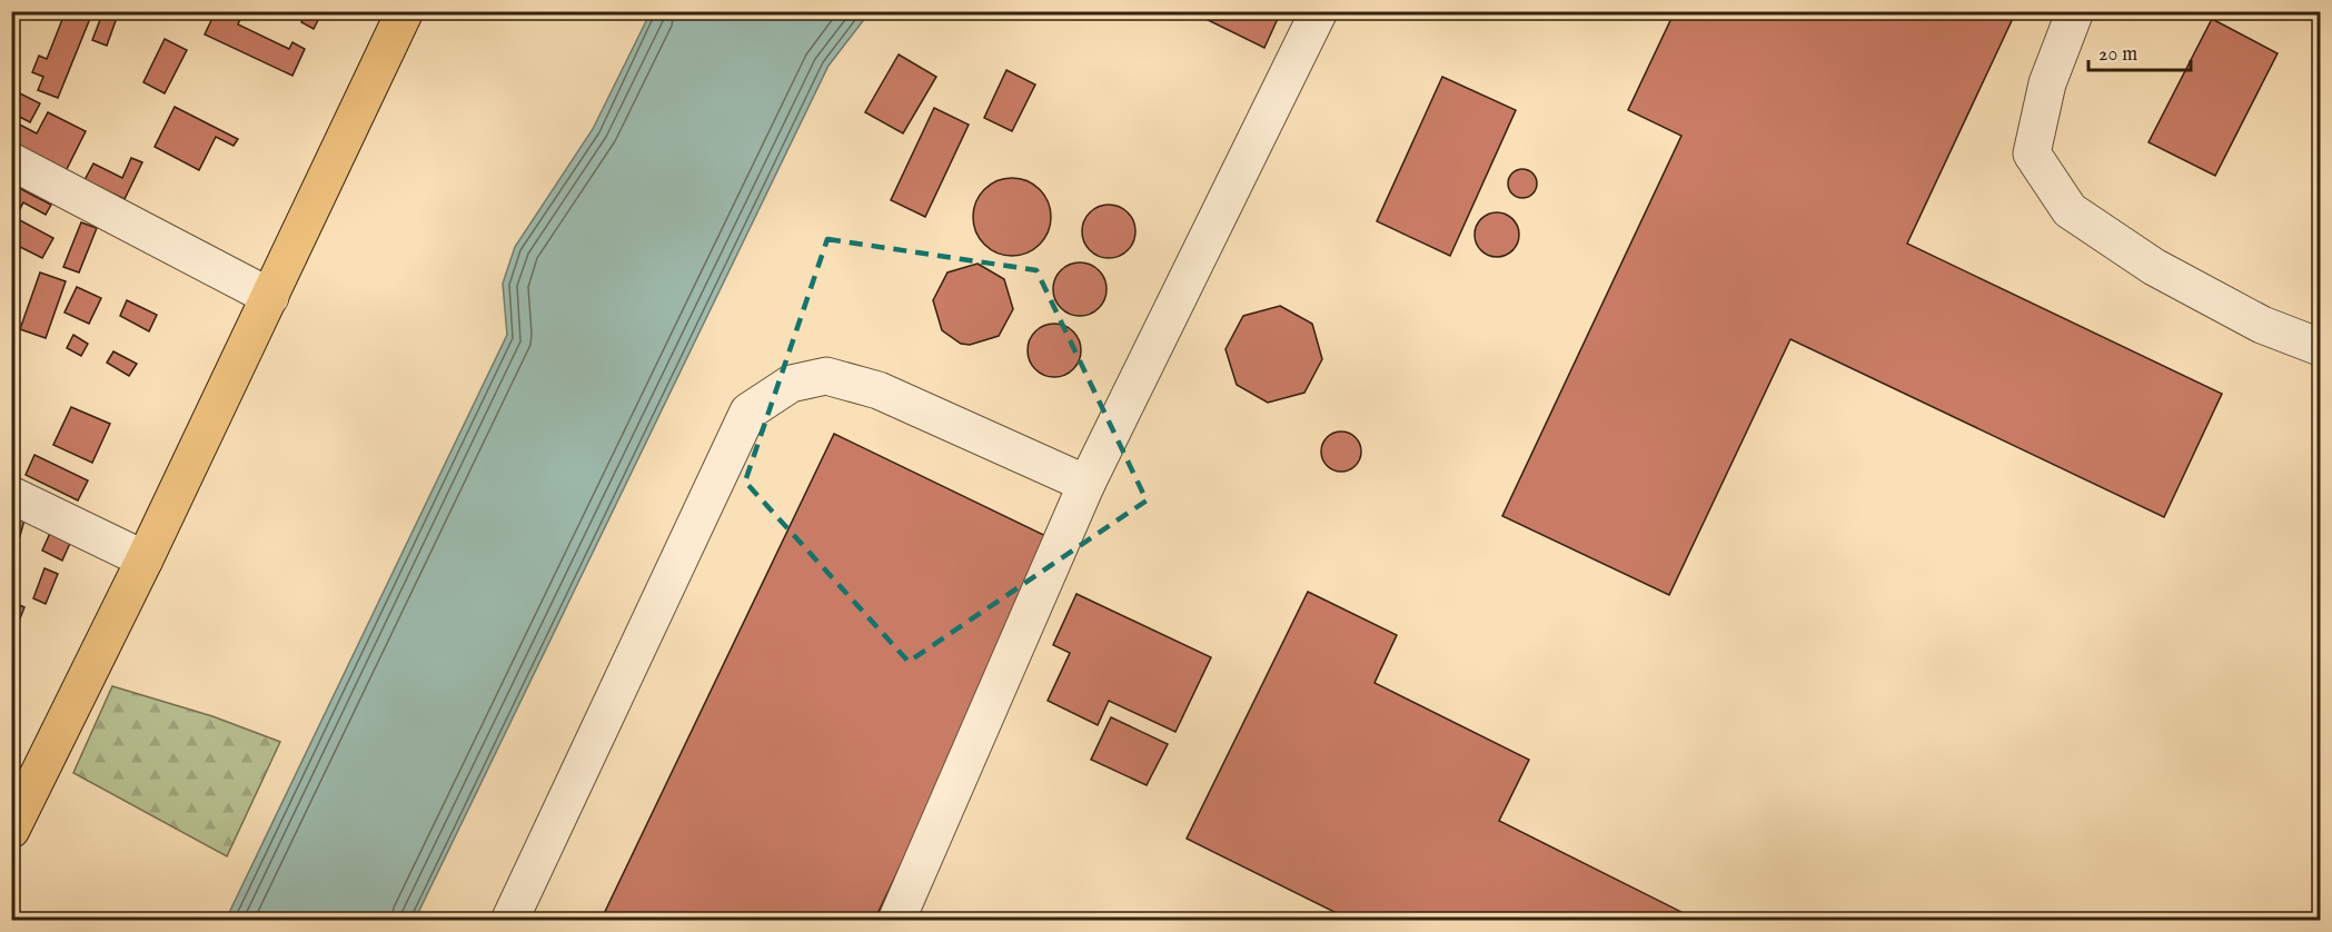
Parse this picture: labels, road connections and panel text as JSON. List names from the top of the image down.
{
  "scale_bar": "20 m"
}
